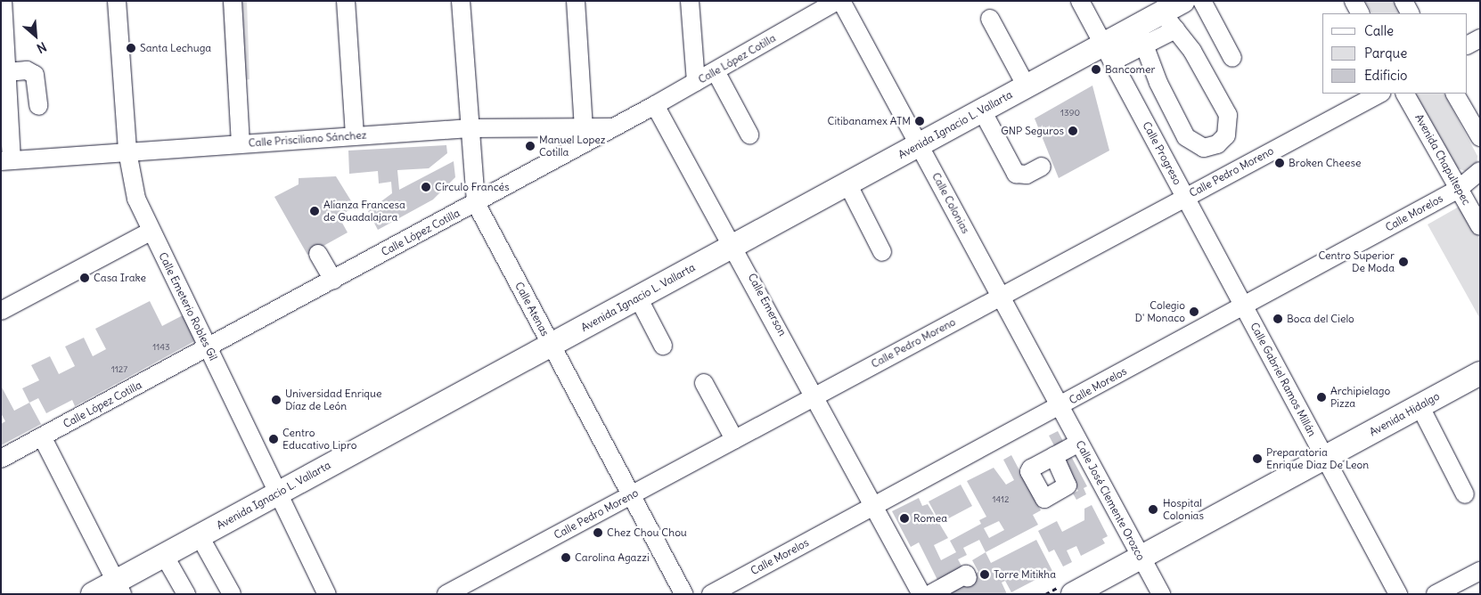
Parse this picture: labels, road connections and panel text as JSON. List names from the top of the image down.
{
  "streets": {
    "main road": ["Avenida Ignacio L. Vallarta", "Avenida Hidalgo"],
    "street": [
      "Calle López Cotilla",
      "Calle Prisciliano Sánchez",
      "Calle Progreso",
      "Avenida Chapultepec",
      "Calle Pedro Moreno",
      "Calle Colonias",
      "Calle Morelos",
      "Calle Emerson",
      "Calle Emeterio Robles Gil",
      "Calle Atenas",
      "Calle Gabriel Ramos Millán",
      "Calle José Clemente Orozco"
    ]
  },
  "crossings": [
    ["Calle López Cotilla", "Calle Prisciliano Sánchez"],
    ["Calle López Cotilla", "Calle Emerson"],
    ["Calle López Cotilla", "Calle Emeterio Robles Gil"],
    ["Calle López Cotilla", "Calle Atenas"],
    ["Avenida Ignacio L. Vallarta", "Calle Progreso"],
    ["Avenida Ignacio L. Vallarta", "Calle Colonias"],
    ["Avenida Ignacio L. Vallarta", "Calle Emerson"],
    ["Avenida Ignacio L. Vallarta", "Calle Emeterio Robles Gil"],
    ["Avenida Ignacio L. Vallarta", "Calle Atenas"],
    ["Calle Prisciliano Sánchez", "Calle Emeterio Robles Gil"],
    ["Calle Prisciliano Sánchez", "Calle Atenas"],
    ["Calle Progreso", "Calle Pedro Moreno"],
    ["Calle Progreso", "Calle Morelos"],
    ["Calle Progreso", "Calle Gabriel Ramos Millán"],
    ["Avenida Chapultepec", "Calle Morelos"],
    ["Calle Pedro Moreno", "Calle Colonias"],
    ["Calle Pedro Moreno", "Calle Emerson"],
    ["Calle Pedro Moreno", "Calle Atenas"],
    ["Calle Colonias", "Calle Morelos"],
    ["Calle Colonias", "Calle José Clemente Orozco"],
    ["Calle Morelos", "Calle Emerson"],
    ["Calle Morelos", "Calle Gabriel Ramos Millán"],
    ["Calle Morelos", "Calle José Clemente Orozco"],
    ["Calle Gabriel Ramos Millán", "Avenida Hidalgo"],
    ["Avenida Hidalgo", "Calle José Clemente Orozco"]
  ],
  "places": [
    "Santa Lechuga",
    "Bancomer",
    "Citibanamex ATM",
    "GNP Seguros",
    "Manuel Lopez Cotilla",
    "Broken Cheese",
    "Círculo Francés",
    "Alianza Francesa de Guadalajara",
    "Centro Superior De Moda",
    "Casa Irake",
    "Colegio D' Monaco",
    "Boca del Cielo",
    "Archipielago Pizza",
    "Universidad Enrique Díaz de León",
    "Centro Educativo Lipro",
    "Preparatoria Enrique Diaz De Leon",
    "Hospital Colonias",
    "Romea",
    "Chez Chou Chou",
    "Carolina Agazzi",
    "Torre Mitikha"
  ],
  "house_numbers": [
    "1390",
    "1143",
    "1127",
    "1412"
  ],
  "legend": ["Calle", "Parque", "Edificio"],
  "north": "bottom right"
}
